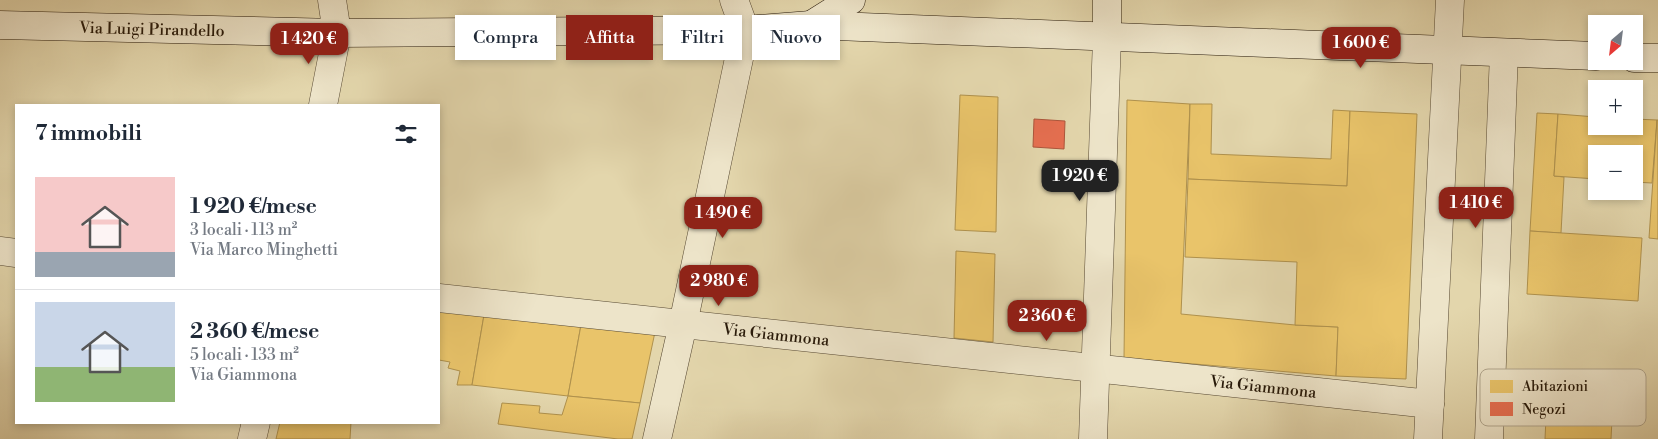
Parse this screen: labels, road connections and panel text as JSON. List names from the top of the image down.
{
  "streets": {
    "street": ["Via Luigi Pirandello", "Via Giammona"]
  },
  "legend": ["Abitazioni", "Negozi"],
  "north": "bottom left",
  "page": {
    "map_buttons": ["+", "−"],
    "chip": [
      "Compra",
      "Affitta",
      "Filtri",
      "Nuovo"
    ],
    "price": [
      "1 420 €",
      "1 600 €",
      "1 920 €",
      "1 410 €",
      "1 490 €",
      "2 980 €",
      "2 360 €"
    ],
    "heading": "7 immobili",
    "list": [
      {
        "name": "1 920 €/mese",
        "note": "3 locali · 113 m² · Via Marco Minghetti"
      },
      {
        "name": "2 360 €/mese",
        "note": "5 locali · 133 m² · Via Giammona"
      }
    ]
  }
}
